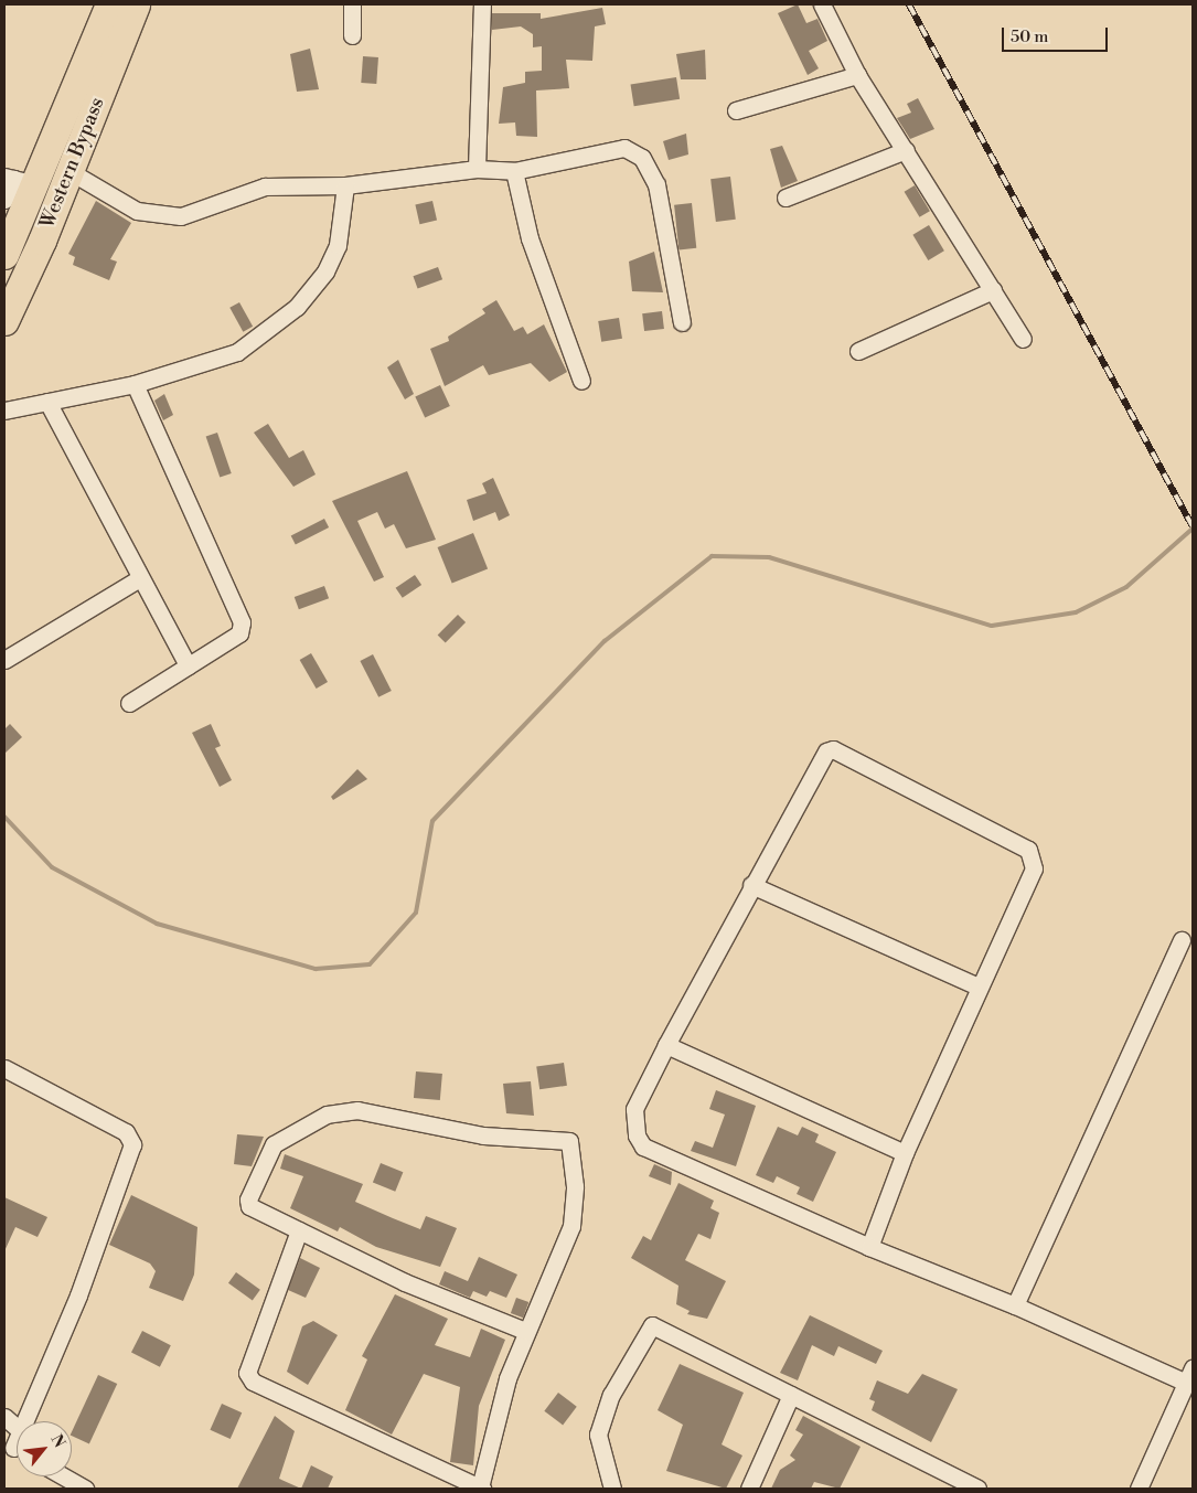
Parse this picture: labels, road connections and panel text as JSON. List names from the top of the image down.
{
  "streets": {
    "main road": ["Western Bypass"]
  },
  "scale_bar": "50 m",
  "north": "top right"
}
